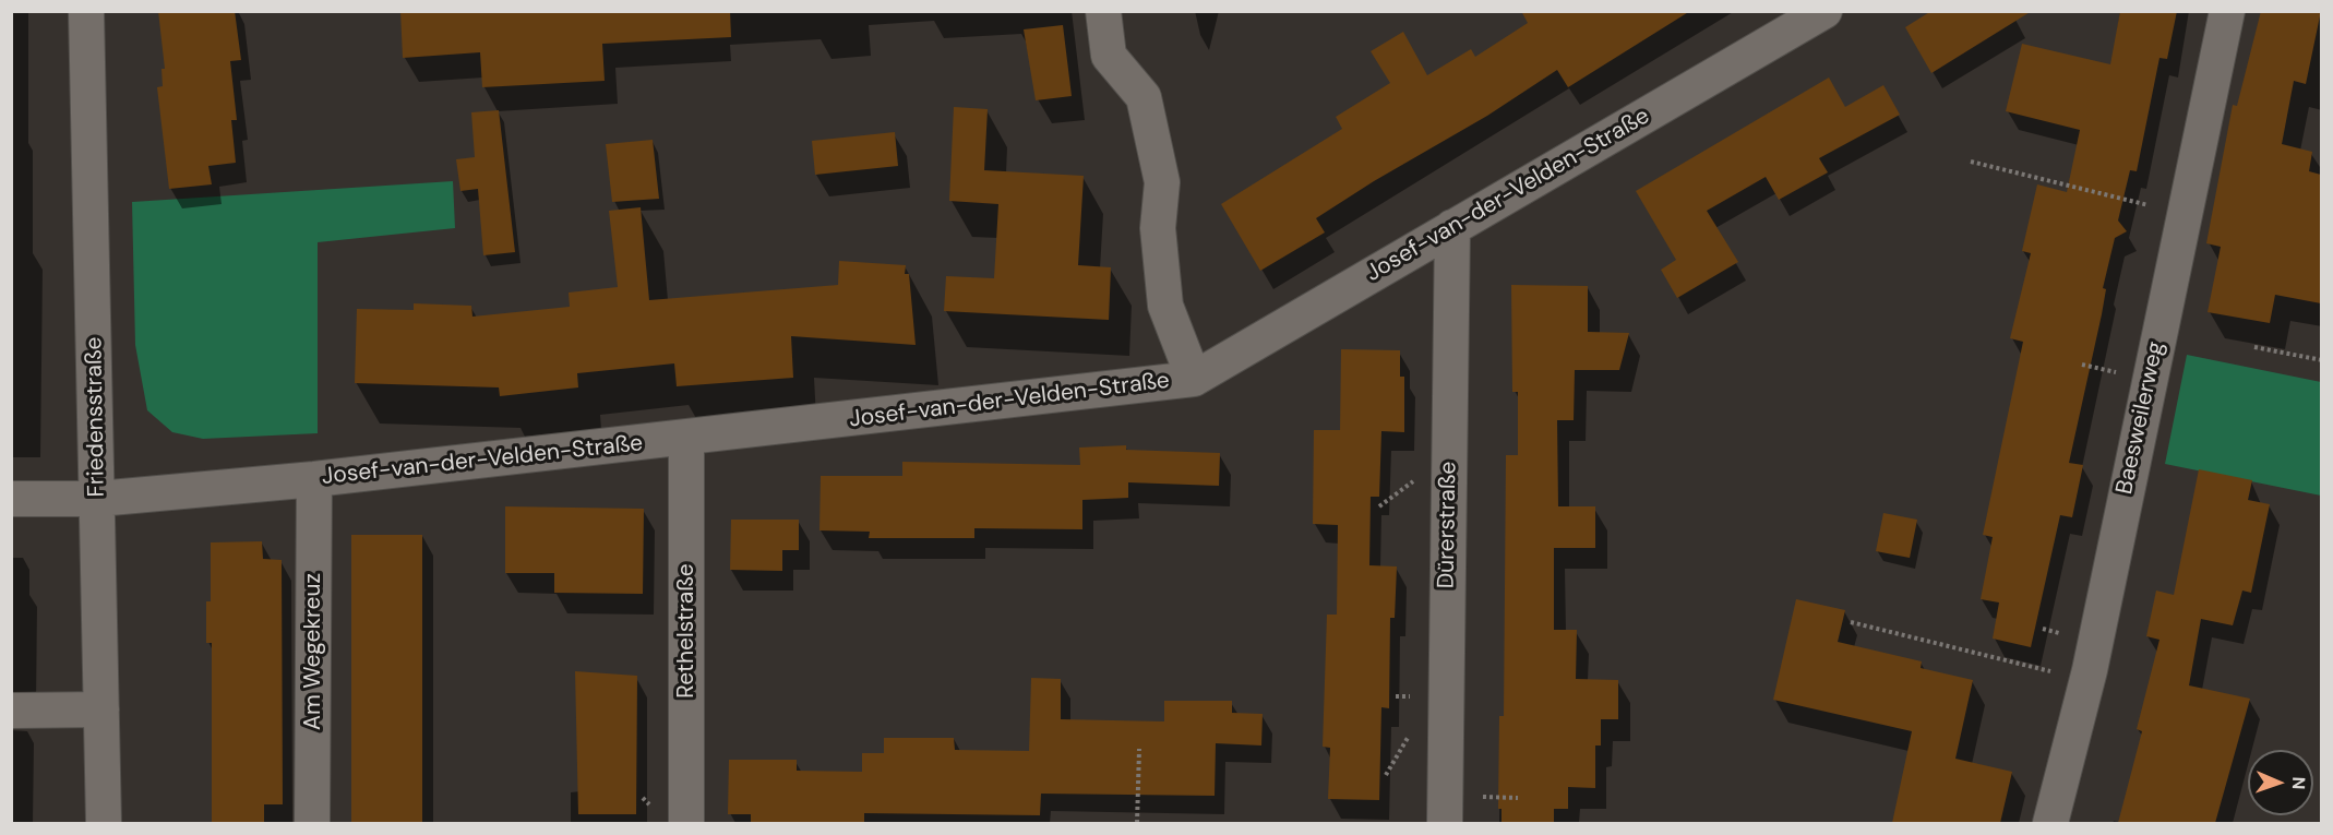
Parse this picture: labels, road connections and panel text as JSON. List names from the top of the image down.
{
  "streets": {
    "street": [
      "Josef-van-der-Velden-Straße",
      "Friedensstraße",
      "Baesweilerweg",
      "Dürerstraße",
      "Rethelstraße",
      "Am Wegekreuz"
    ]
  },
  "crossings": [
    ["Josef-van-der-Velden-Straße", "Friedensstraße"],
    ["Josef-van-der-Velden-Straße", "Dürerstraße"],
    ["Josef-van-der-Velden-Straße", "Rethelstraße"],
    ["Josef-van-der-Velden-Straße", "Am Wegekreuz"]
  ],
  "north": "right"
}
